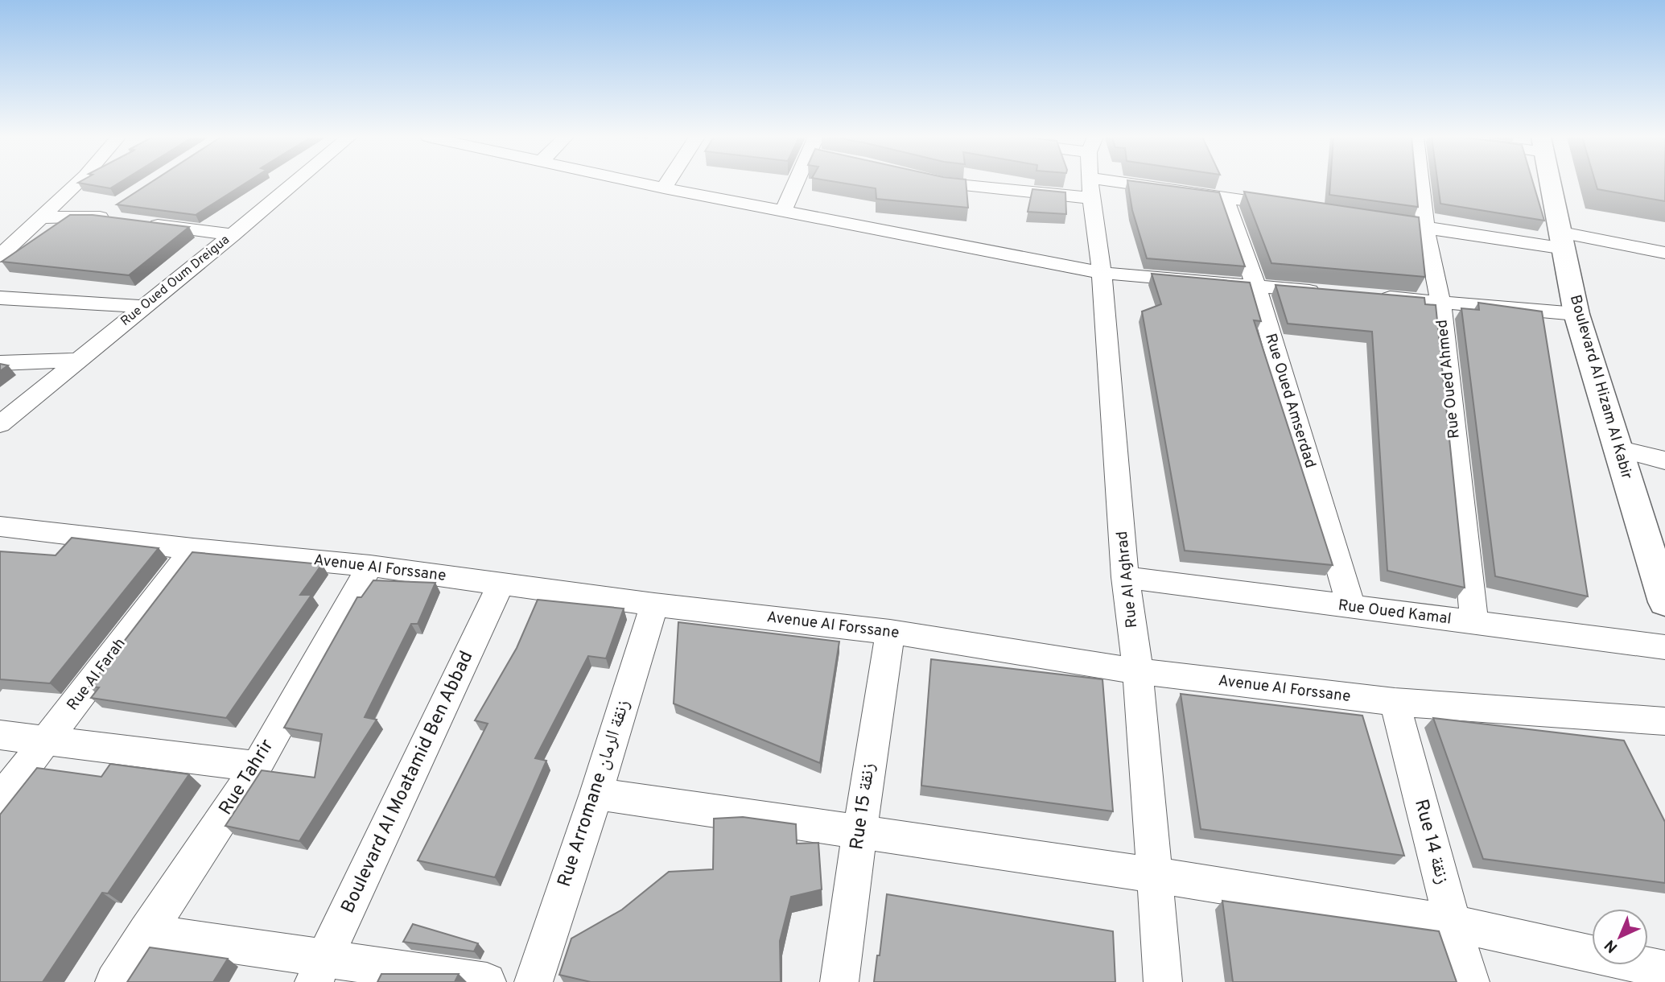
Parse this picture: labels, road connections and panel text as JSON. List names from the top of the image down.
{
  "streets": {
    "street": [
      "Rue Oued Oum Dreigua",
      "Rue Oued Ahmed",
      "Boulevard Al Hizam Al Kabir",
      "Rue Oued Amserdad",
      "Avenue Al Forssane",
      "Rue Al Aghrad",
      "Rue Oued Kamal",
      "Rue Al Farah",
      "Rue Tahrir",
      "Boulevard Al Moatamid Ben Abbad",
      "Rue Arromane زنقة الرمان",
      "Rue 15 زنقة",
      "Rue 14 زنقة"
    ]
  },
  "crossings": [
    ["Rue Oued Ahmed", "Rue Oued Kamal"],
    ["Rue Oued Amserdad", "Rue Oued Kamal"],
    ["Avenue Al Forssane", "Rue Al Aghrad"],
    ["Avenue Al Forssane", "Rue Al Farah"],
    ["Avenue Al Forssane", "Rue Tahrir"],
    ["Avenue Al Forssane", "Boulevard Al Moatamid Ben Abbad"],
    ["Avenue Al Forssane", "Rue Arromane زنقة الرمان"],
    ["Avenue Al Forssane", "Rue 15 زنقة"],
    ["Avenue Al Forssane", "Rue 14 زنقة"],
    ["Rue Al Aghrad", "Rue Oued Kamal"]
  ],
  "north": "bottom left"
}
